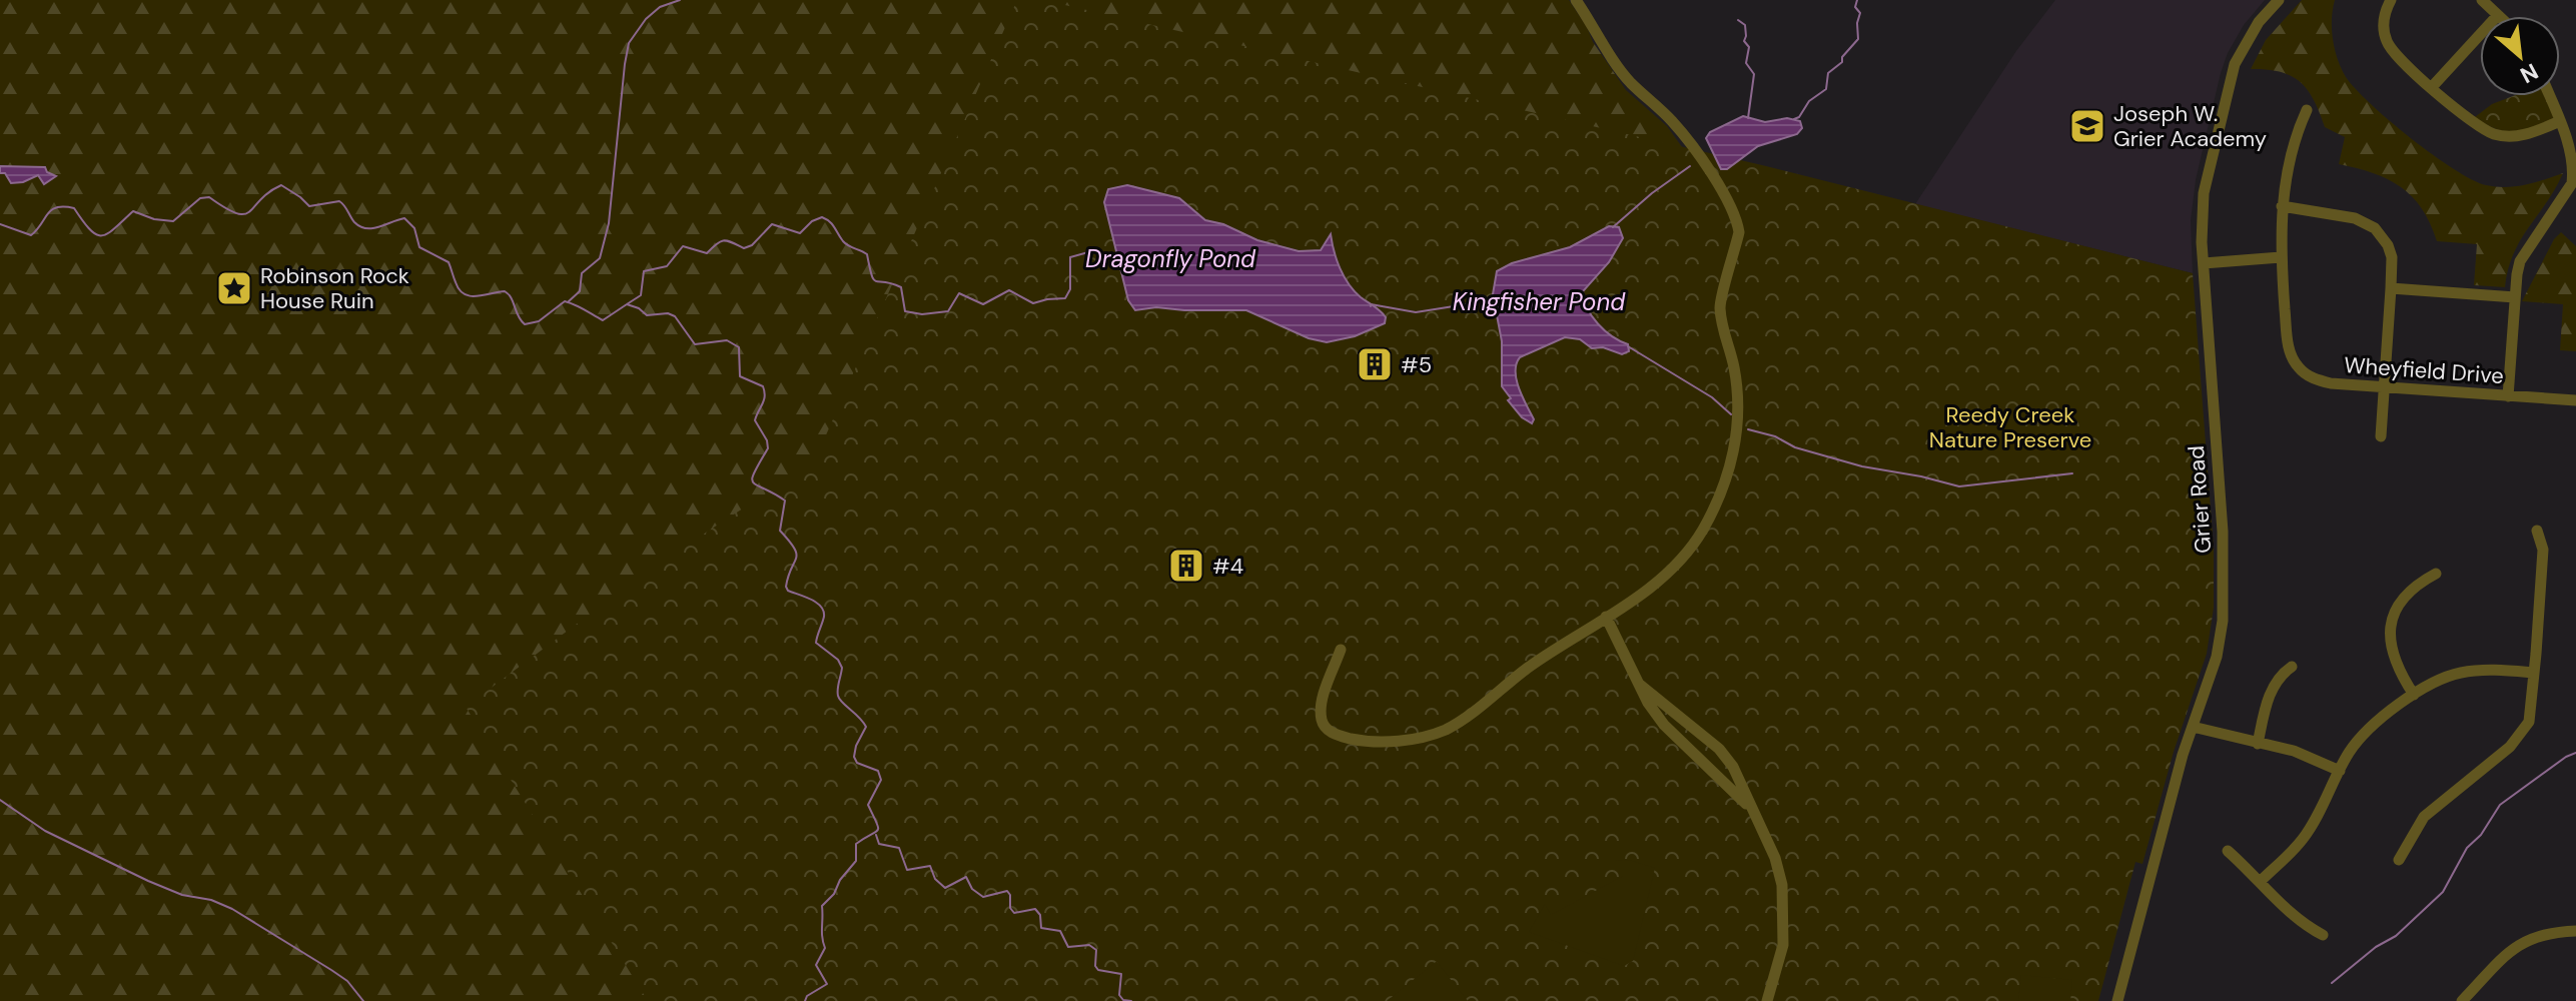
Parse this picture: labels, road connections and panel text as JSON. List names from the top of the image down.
{
  "streets": {
    "street": ["Wheyfield Drive", "Grier Road"]
  },
  "water": ["Dragonfly Pond", "Kingfisher Pond"],
  "parks": ["Reedy Creek Nature Preserve"],
  "places": {
    "school or university": ["Joseph W. Grier Academy"],
    "place": ["Robinson Rock House Ruin"],
    "building": ["#5", "#4"]
  },
  "north": "bottom right"
}
